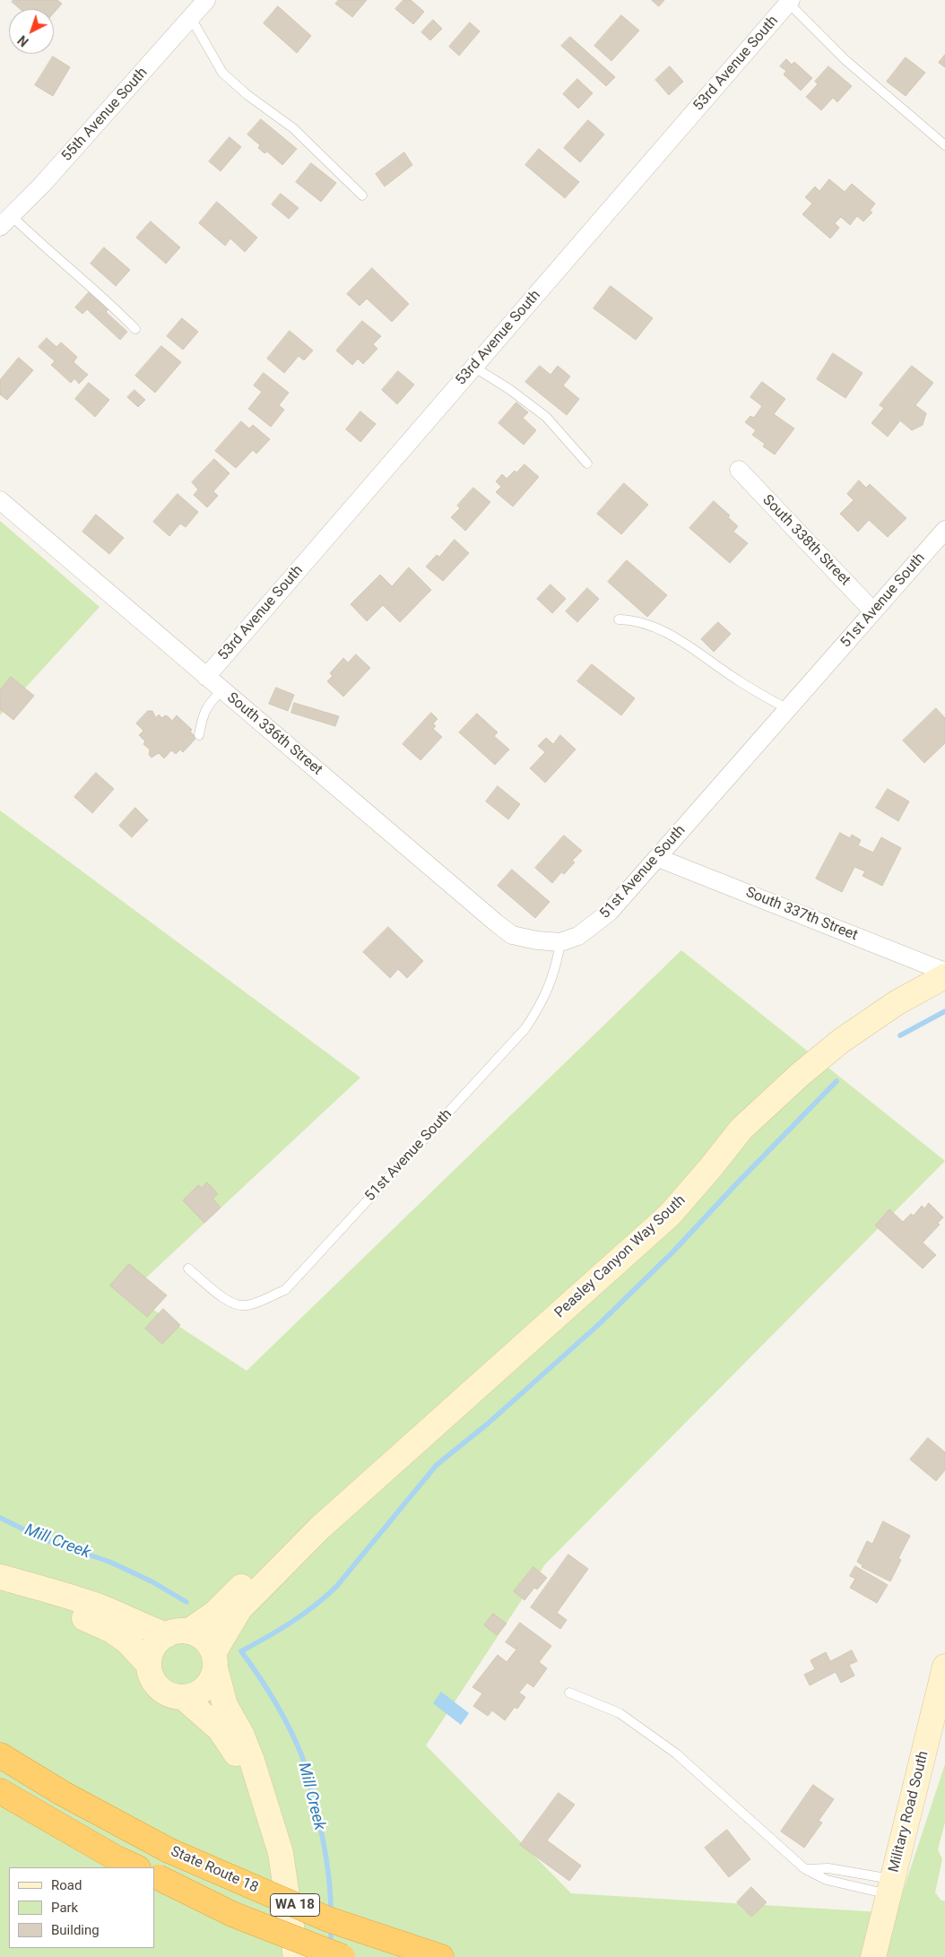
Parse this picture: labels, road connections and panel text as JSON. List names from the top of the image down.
{
  "streets": {
    "highway": ["State Route 18", "WA 18"],
    "main road": ["Peasley Canyon Way South", "Military Road South"],
    "street": [
      "53rd Avenue South",
      "55th Avenue South",
      "South 338th Street",
      "51st Avenue South",
      "South 336th Street",
      "South 337th Street"
    ]
  },
  "crossings": [
    ["53rd Avenue South", "South 336th Street"],
    ["South 338th Street", "51st Avenue South"],
    ["51st Avenue South", "South 336th Street"],
    ["51st Avenue South", "South 337th Street"]
  ],
  "water": ["Mill Creek"],
  "legend": ["Road", "Park", "Building"],
  "north": "bottom left"
}
